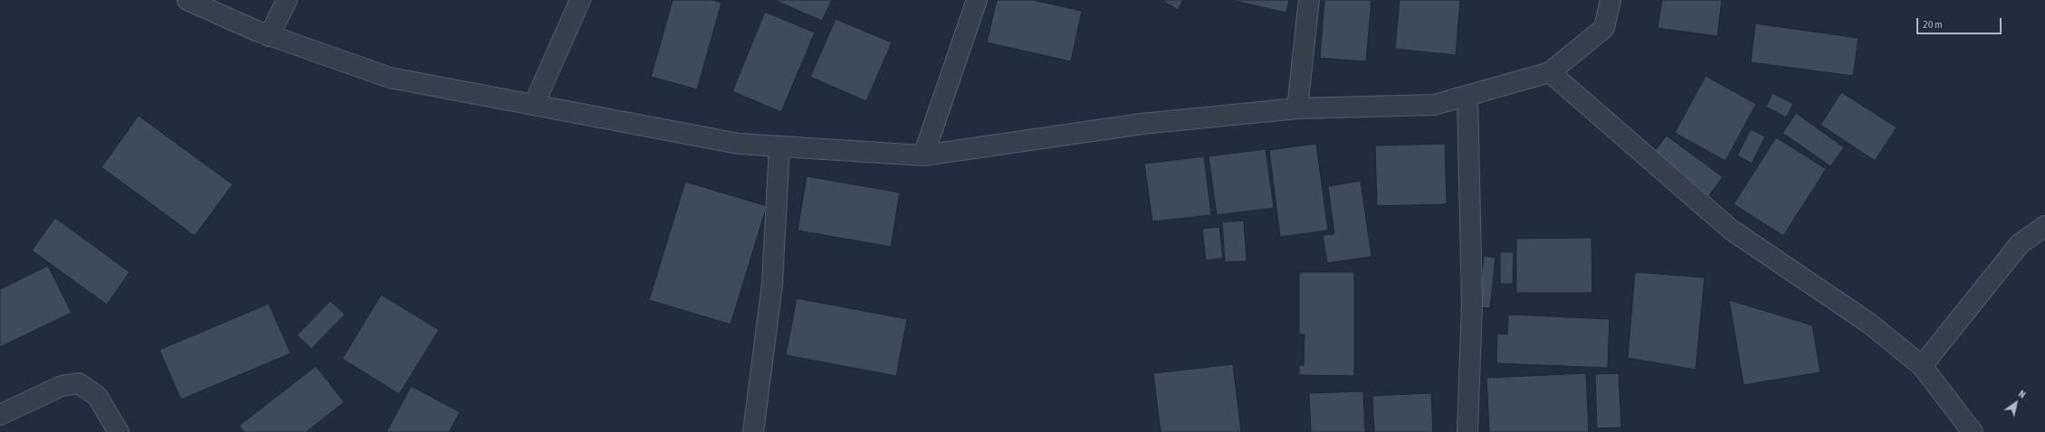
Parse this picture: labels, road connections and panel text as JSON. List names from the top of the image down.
{
  "scale_bar": "20 m",
  "north": "top right"
}
